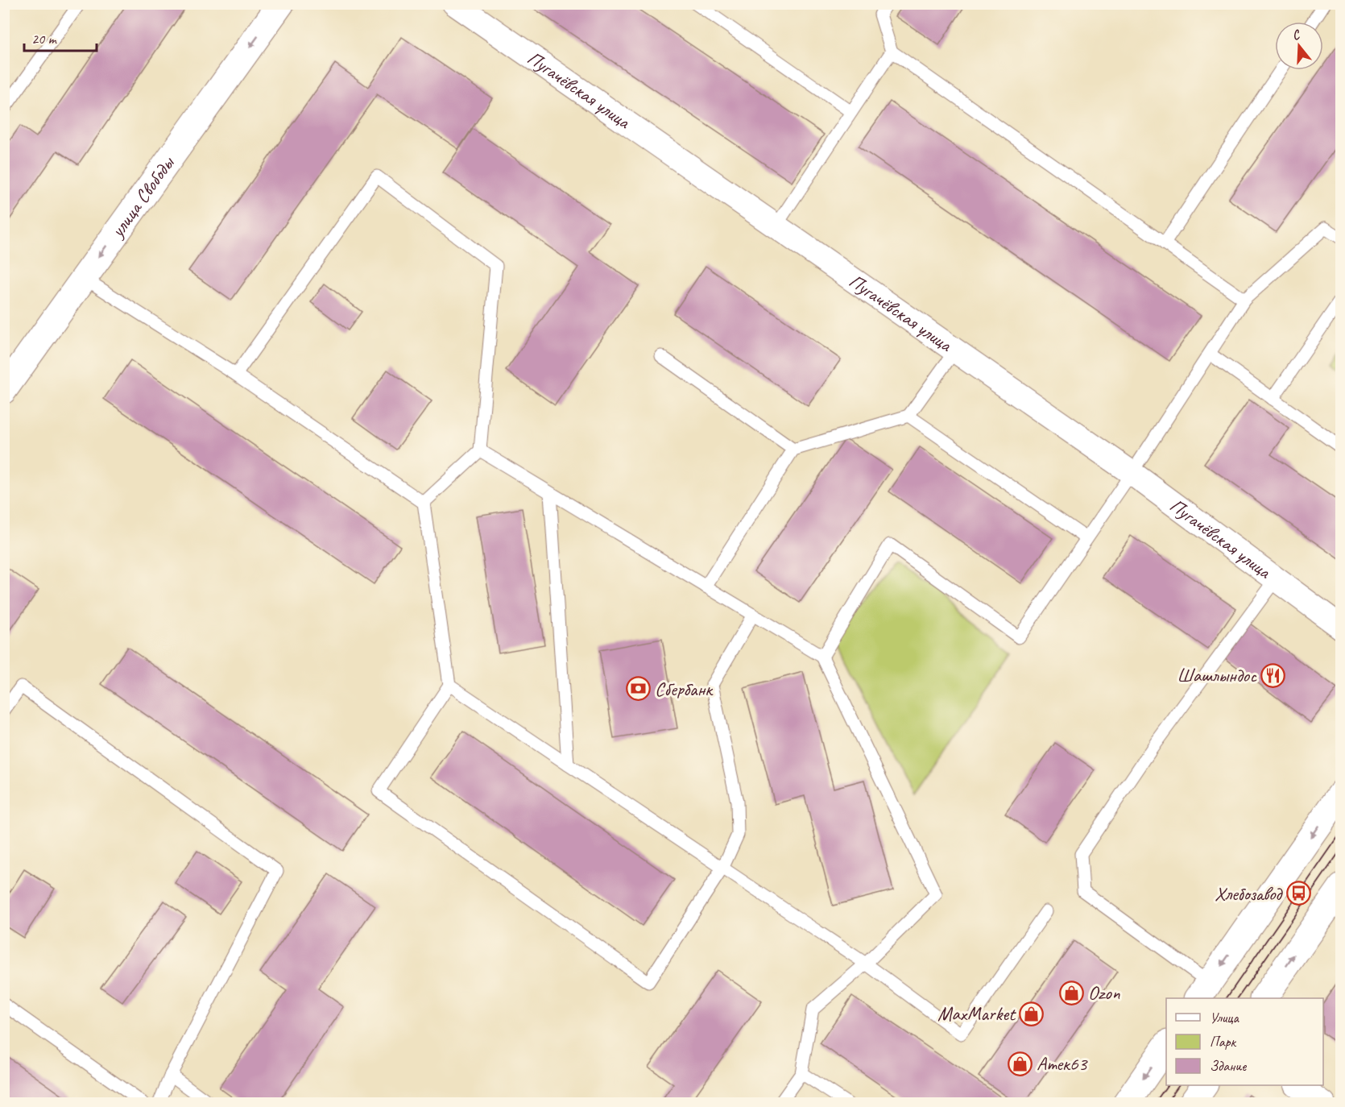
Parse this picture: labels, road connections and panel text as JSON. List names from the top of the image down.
{
  "streets": {
    "street": ["Пугачёвская улица", "улица Свободы"]
  },
  "one_way": ["улица Свободы"],
  "places": {
    "restaurant": ["Шашлындос"],
    "bank": ["Сбербанк"],
    "bus stop": ["Хлебозавод"],
    "shop": ["Ozon", "MaxMarket", "Атек63"]
  },
  "legend": ["Улица", "Парк", "Здание"],
  "scale_bar": "20 m",
  "north": "top"
}
